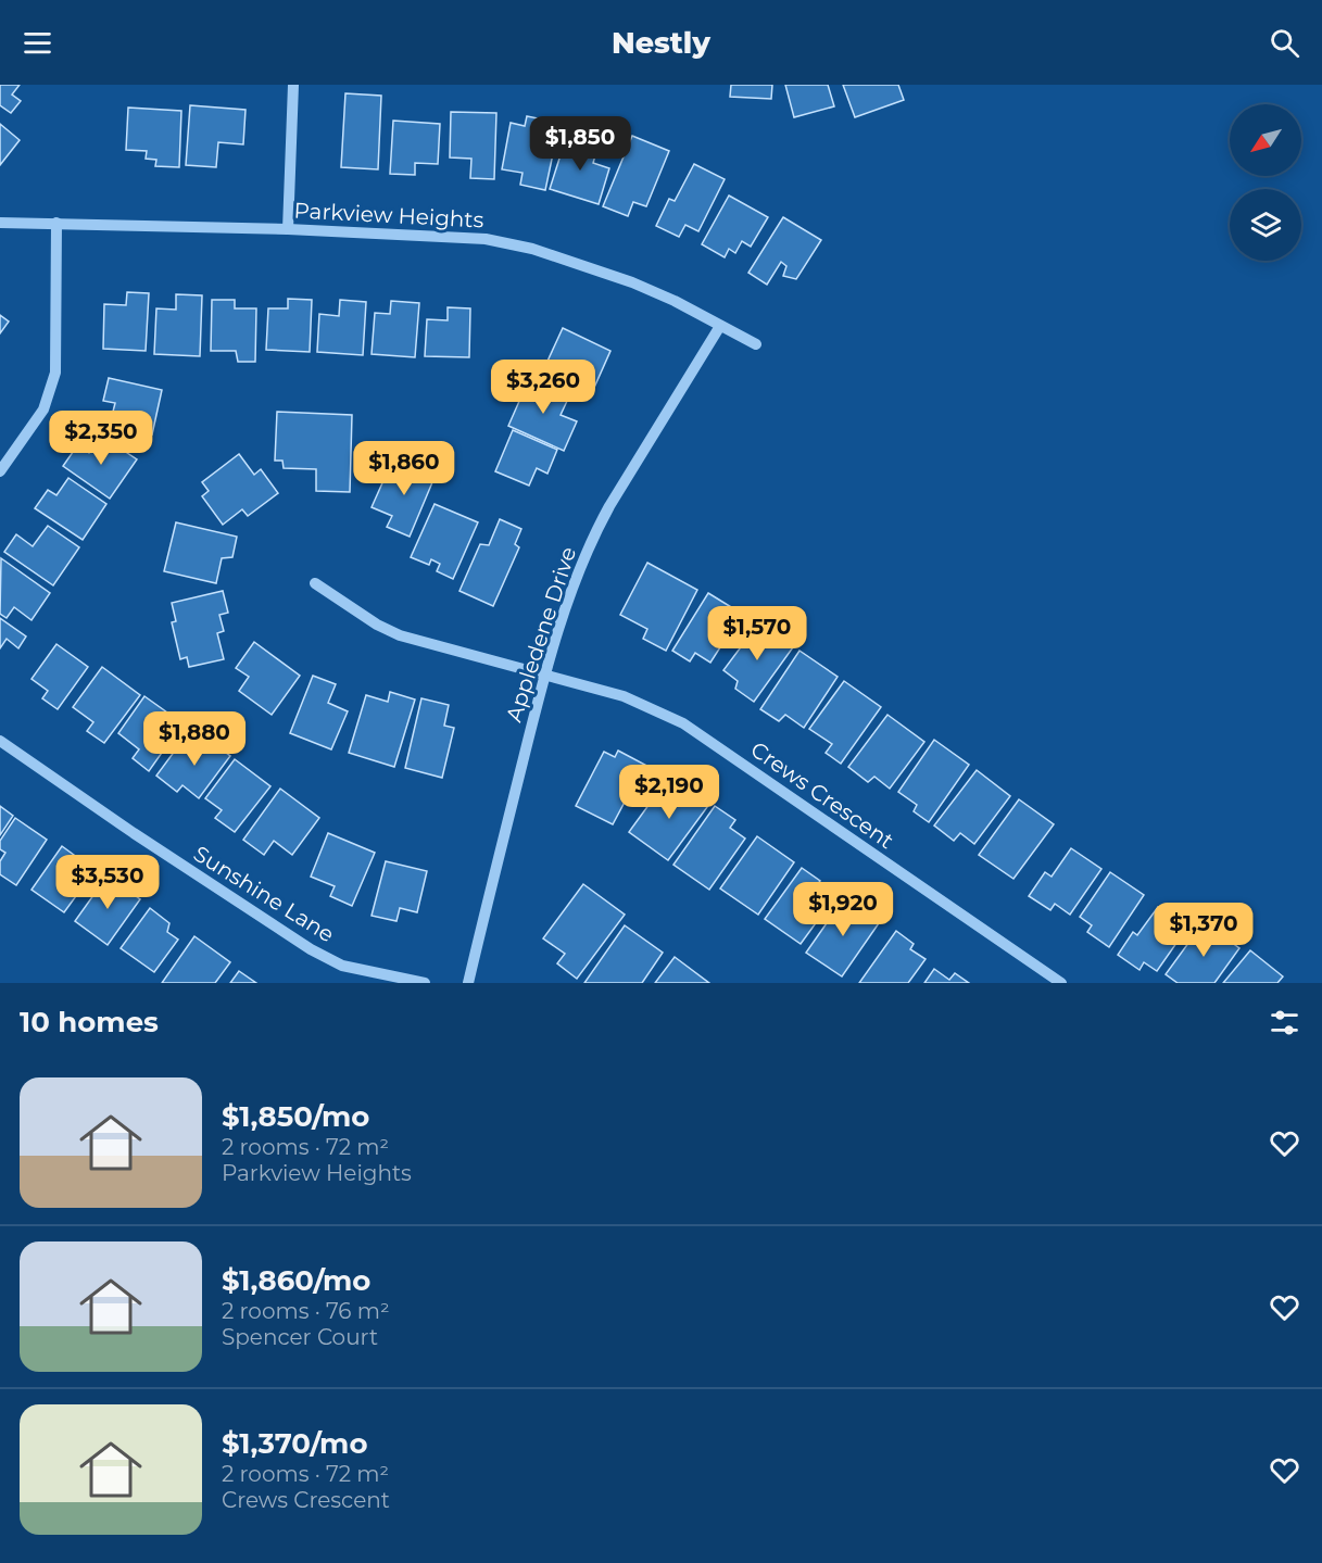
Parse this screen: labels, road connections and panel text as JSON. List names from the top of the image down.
{
  "streets": {
    "street": [
      "Parkview Heights",
      "Appledene Drive",
      "Crews Crescent",
      "Sunshine Lane"
    ]
  },
  "crossings": [
    ["Parkview Heights", "Appledene Drive"],
    ["Appledene Drive", "Crews Crescent"]
  ],
  "north": "bottom left",
  "page": {
    "header": "Nestly",
    "price": [
      "$1,850",
      "$3,260",
      "$2,350",
      "$1,860",
      "$1,570",
      "$1,880",
      "$2,190",
      "$3,530",
      "$1,920",
      "$1,370"
    ],
    "heading": "10 homes",
    "list": [
      {
        "name": "$1,850/mo",
        "note": "2 rooms · 72 m² · Parkview Heights"
      },
      {
        "name": "$1,860/mo",
        "note": "2 rooms · 76 m² · Spencer Court"
      },
      {
        "name": "$1,370/mo",
        "note": "2 rooms · 72 m² · Crews Crescent"
      }
    ]
  }
}
